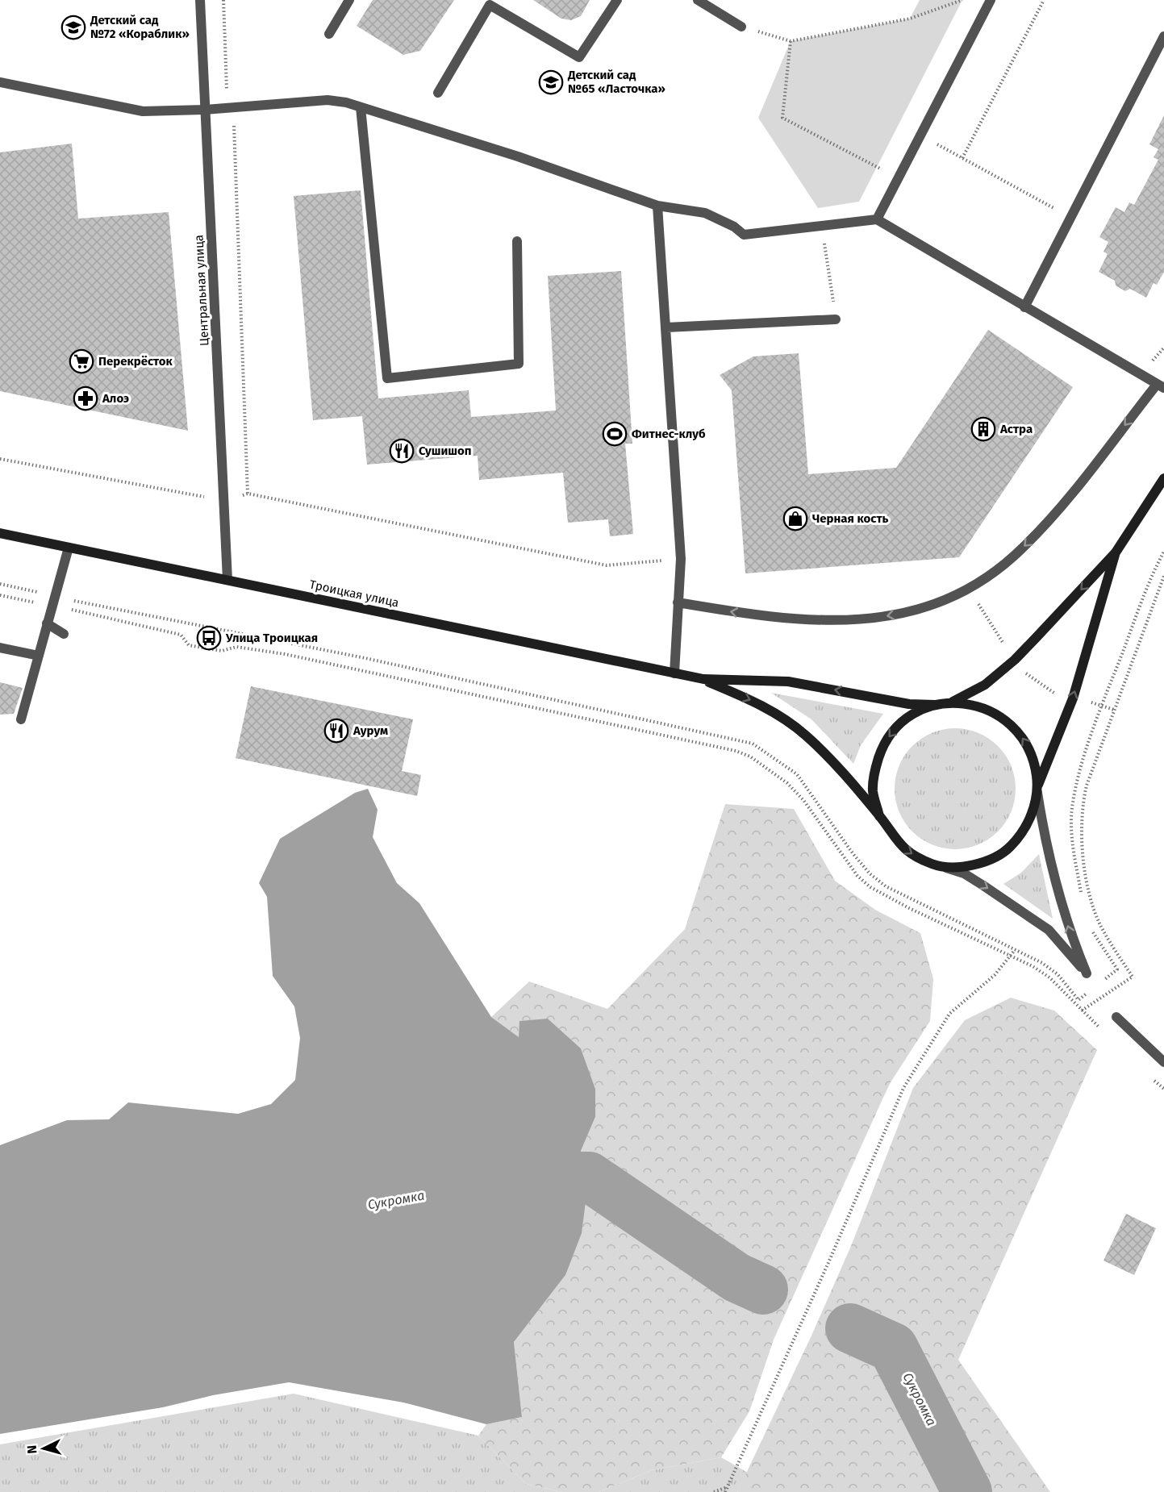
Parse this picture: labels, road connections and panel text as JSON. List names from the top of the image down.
{
  "streets": {
    "street": ["Центральная улица", "Троицкая улица"]
  },
  "crossings": [
    ["Центральная улица", "Троицкая улица"]
  ],
  "water": ["Сукромка"],
  "places": {
    "school or university": ["Детский сад №72 «Кораблик»", "Детский сад №65 «Ласточка»"],
    "supermarket": ["Перекрёсток"],
    "pharmacy": ["Алоэ"],
    "building": ["Астра"],
    "sports": ["Фитнес-клуб"],
    "restaurant": ["Сушишоп", "Аурум"],
    "shop": ["Черная кость"],
    "bus stop": ["Улица Троицкая"]
  },
  "north": "left"
}
